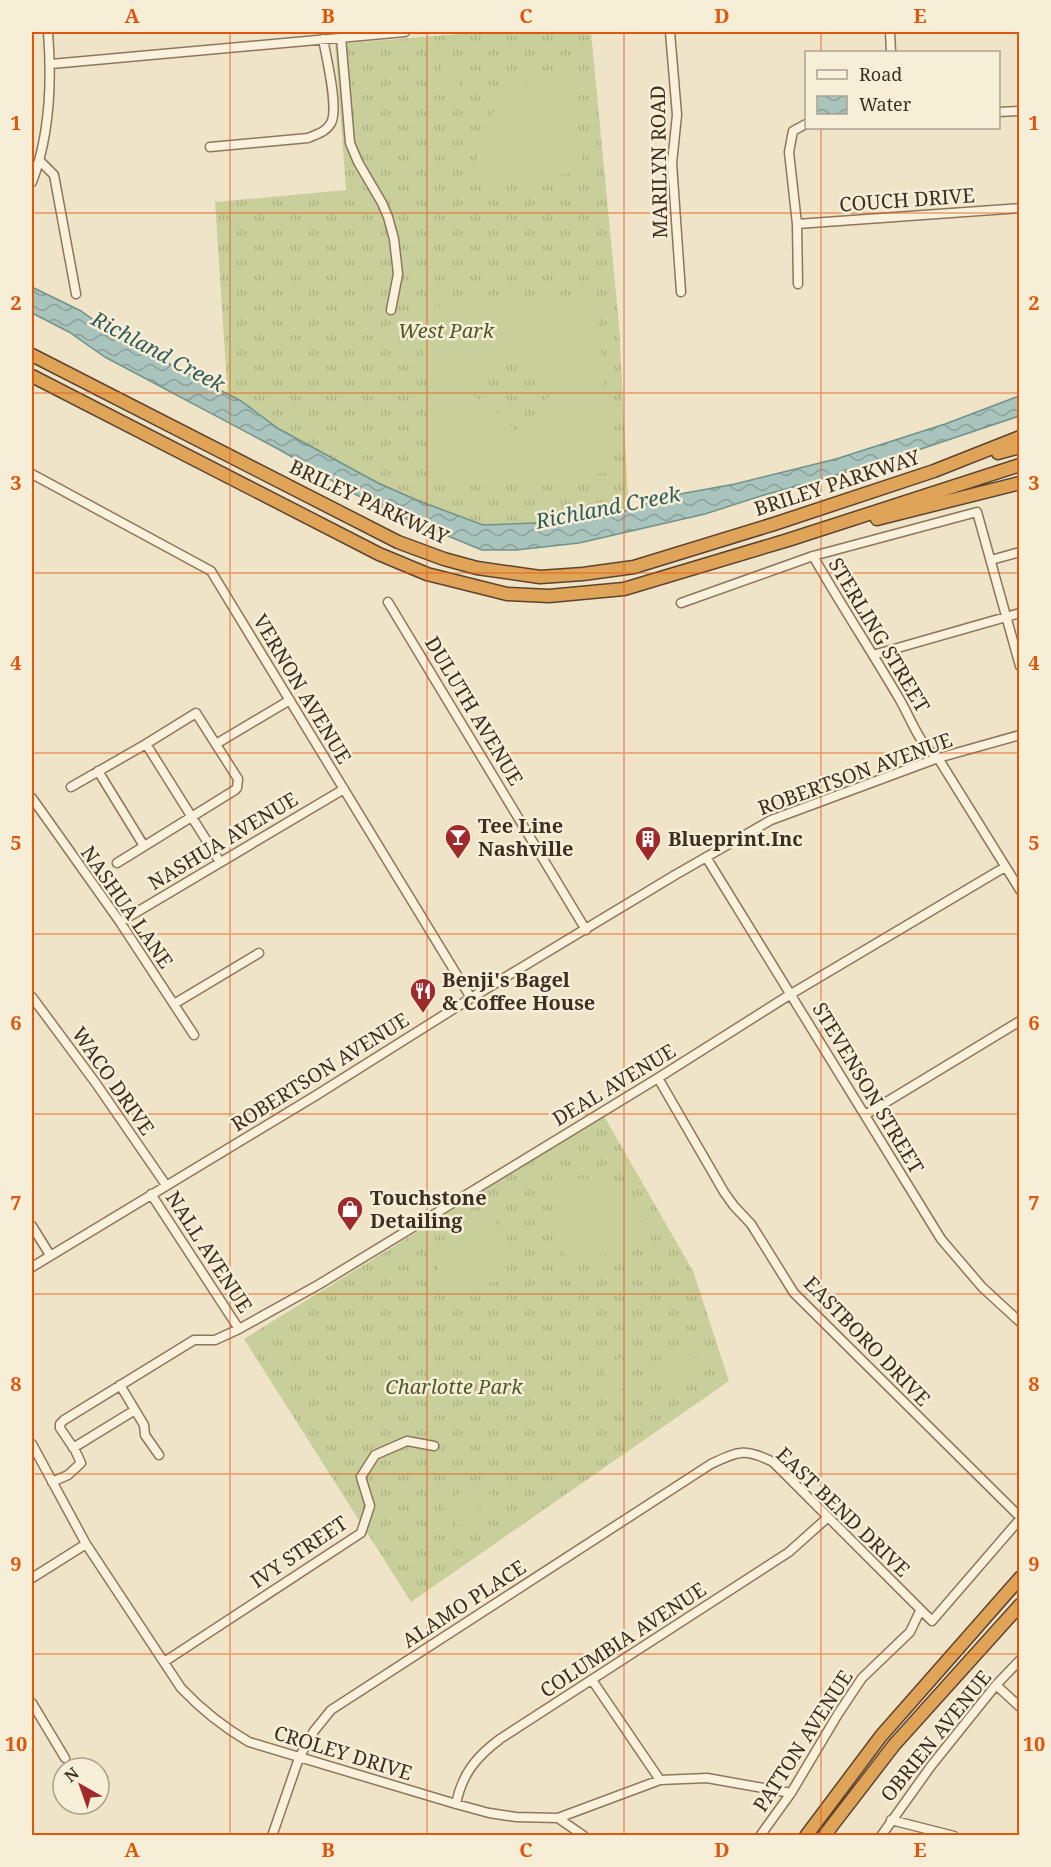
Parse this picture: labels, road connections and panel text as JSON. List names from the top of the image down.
{
  "streets": {
    "highway": ["BRILEY PARKWAY"],
    "street": [
      "MARILYN ROAD",
      "COUCH DRIVE",
      "STERLING STREET",
      "VERNON AVENUE",
      "DULUTH AVENUE",
      "ROBERTSON AVENUE",
      "NASHUA AVENUE",
      "NASHUA LANE",
      "WACO DRIVE",
      "DEAL AVENUE",
      "STEVENSON STREET",
      "NALL AVENUE",
      "EASTBORO DRIVE",
      "EAST BEND DRIVE",
      "IVY STREET",
      "ALAMO PLACE",
      "COLUMBIA AVENUE",
      "OBRIEN AVENUE",
      "PATTON AVENUE",
      "CROLEY DRIVE"
    ]
  },
  "crossings": [
    ["STERLING STREET", "ROBERTSON AVENUE"],
    ["STERLING STREET", "DEAL AVENUE"],
    ["VERNON AVENUE", "ROBERTSON AVENUE"],
    ["VERNON AVENUE", "NASHUA AVENUE"],
    ["DULUTH AVENUE", "ROBERTSON AVENUE"],
    ["ROBERTSON AVENUE", "WACO DRIVE"],
    ["ROBERTSON AVENUE", "STEVENSON STREET"],
    ["ROBERTSON AVENUE", "NALL AVENUE"],
    ["NASHUA AVENUE", "NASHUA LANE"],
    ["DEAL AVENUE", "STEVENSON STREET"],
    ["DEAL AVENUE", "NALL AVENUE"],
    ["DEAL AVENUE", "EASTBORO DRIVE"],
    ["EAST BEND DRIVE", "ALAMO PLACE"],
    ["EAST BEND DRIVE", "COLUMBIA AVENUE"],
    ["EAST BEND DRIVE", "PATTON AVENUE"],
    ["IVY STREET", "CROLEY DRIVE"],
    ["ALAMO PLACE", "CROLEY DRIVE"],
    ["COLUMBIA AVENUE", "CROLEY DRIVE"],
    ["PATTON AVENUE", "CROLEY DRIVE"]
  ],
  "water": ["Richland Creek"],
  "parks": ["West Park", "Charlotte Park"],
  "places": {
    "bar": ["Tee Line Nashville"],
    "building": ["Blueprint.Inc"],
    "restaurant": ["Benji's Bagel & Coffee House"],
    "shop": ["Touchstone Detailing"]
  },
  "legend": ["Road", "Water"],
  "north": "top left",
  "grid": {
    "columns": [
      "A",
      "B",
      "C",
      "D",
      "E"
    ],
    "rows": [
      "1",
      "2",
      "3",
      "4",
      "5",
      "6",
      "7",
      "8",
      "9",
      "10"
    ]
  }
}
